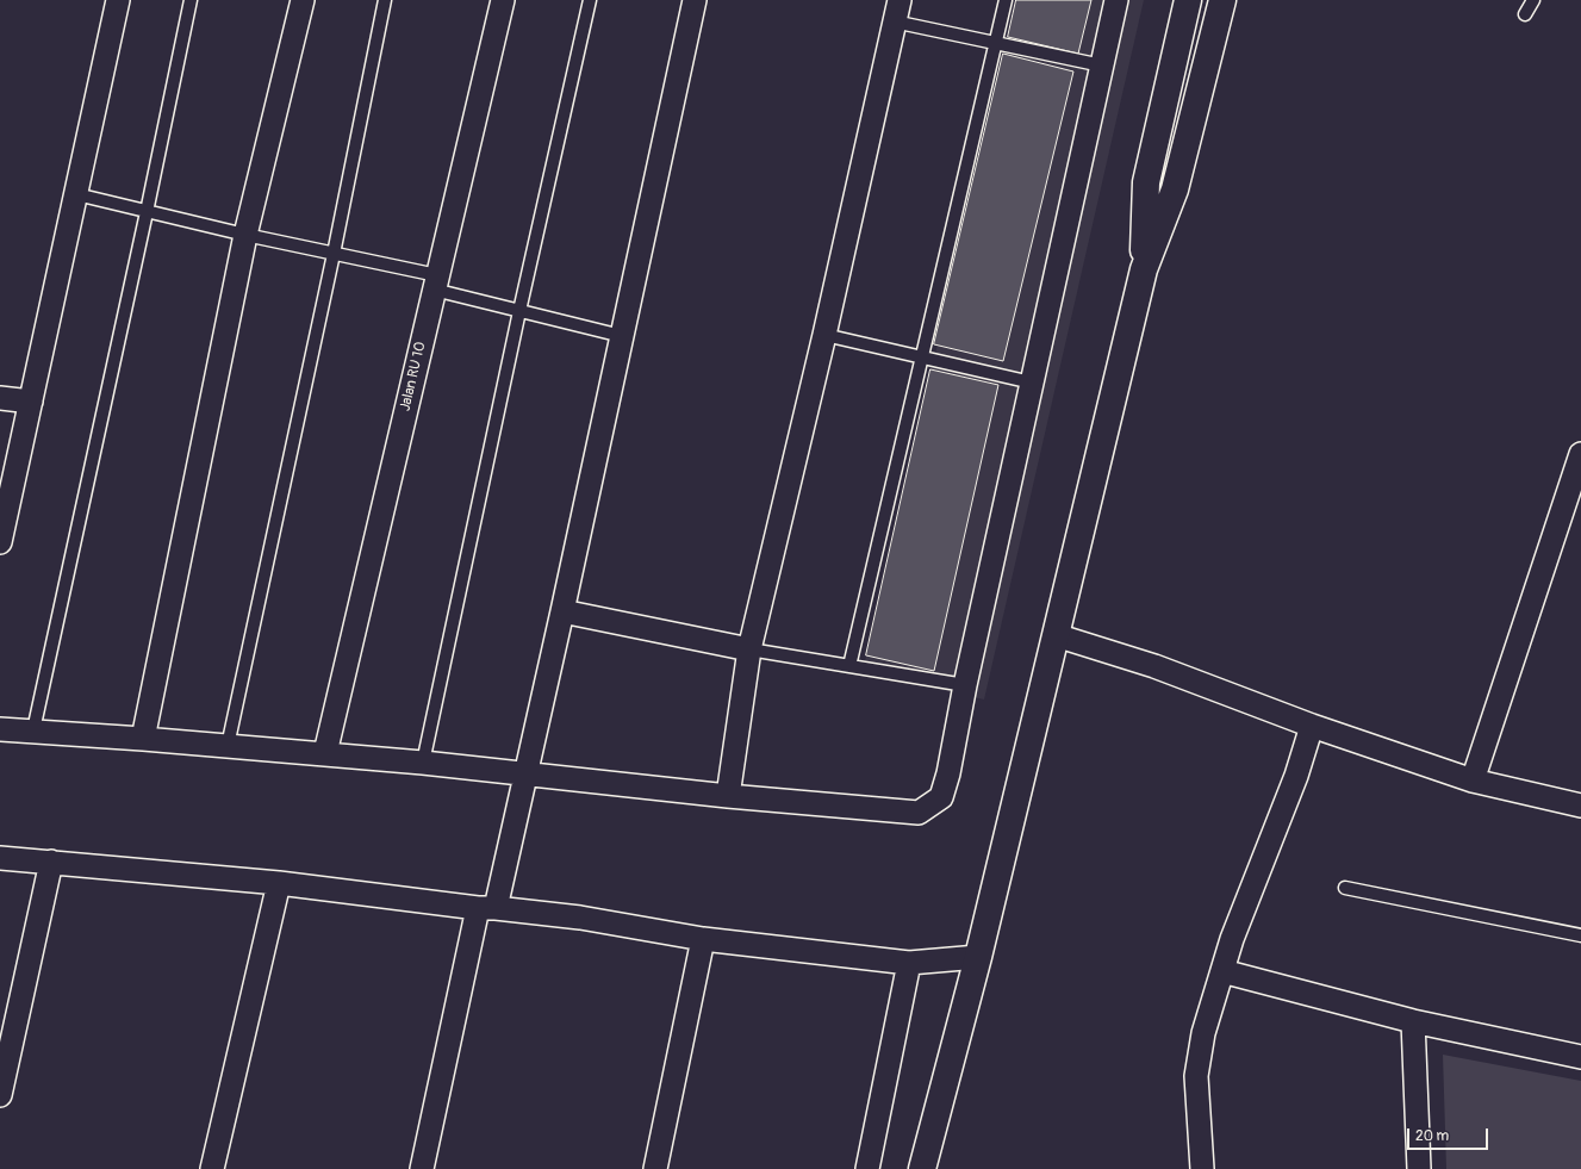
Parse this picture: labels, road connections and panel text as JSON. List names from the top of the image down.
{
  "streets": {
    "street": ["Jalan RU 10"]
  },
  "scale_bar": "20 m"
}
